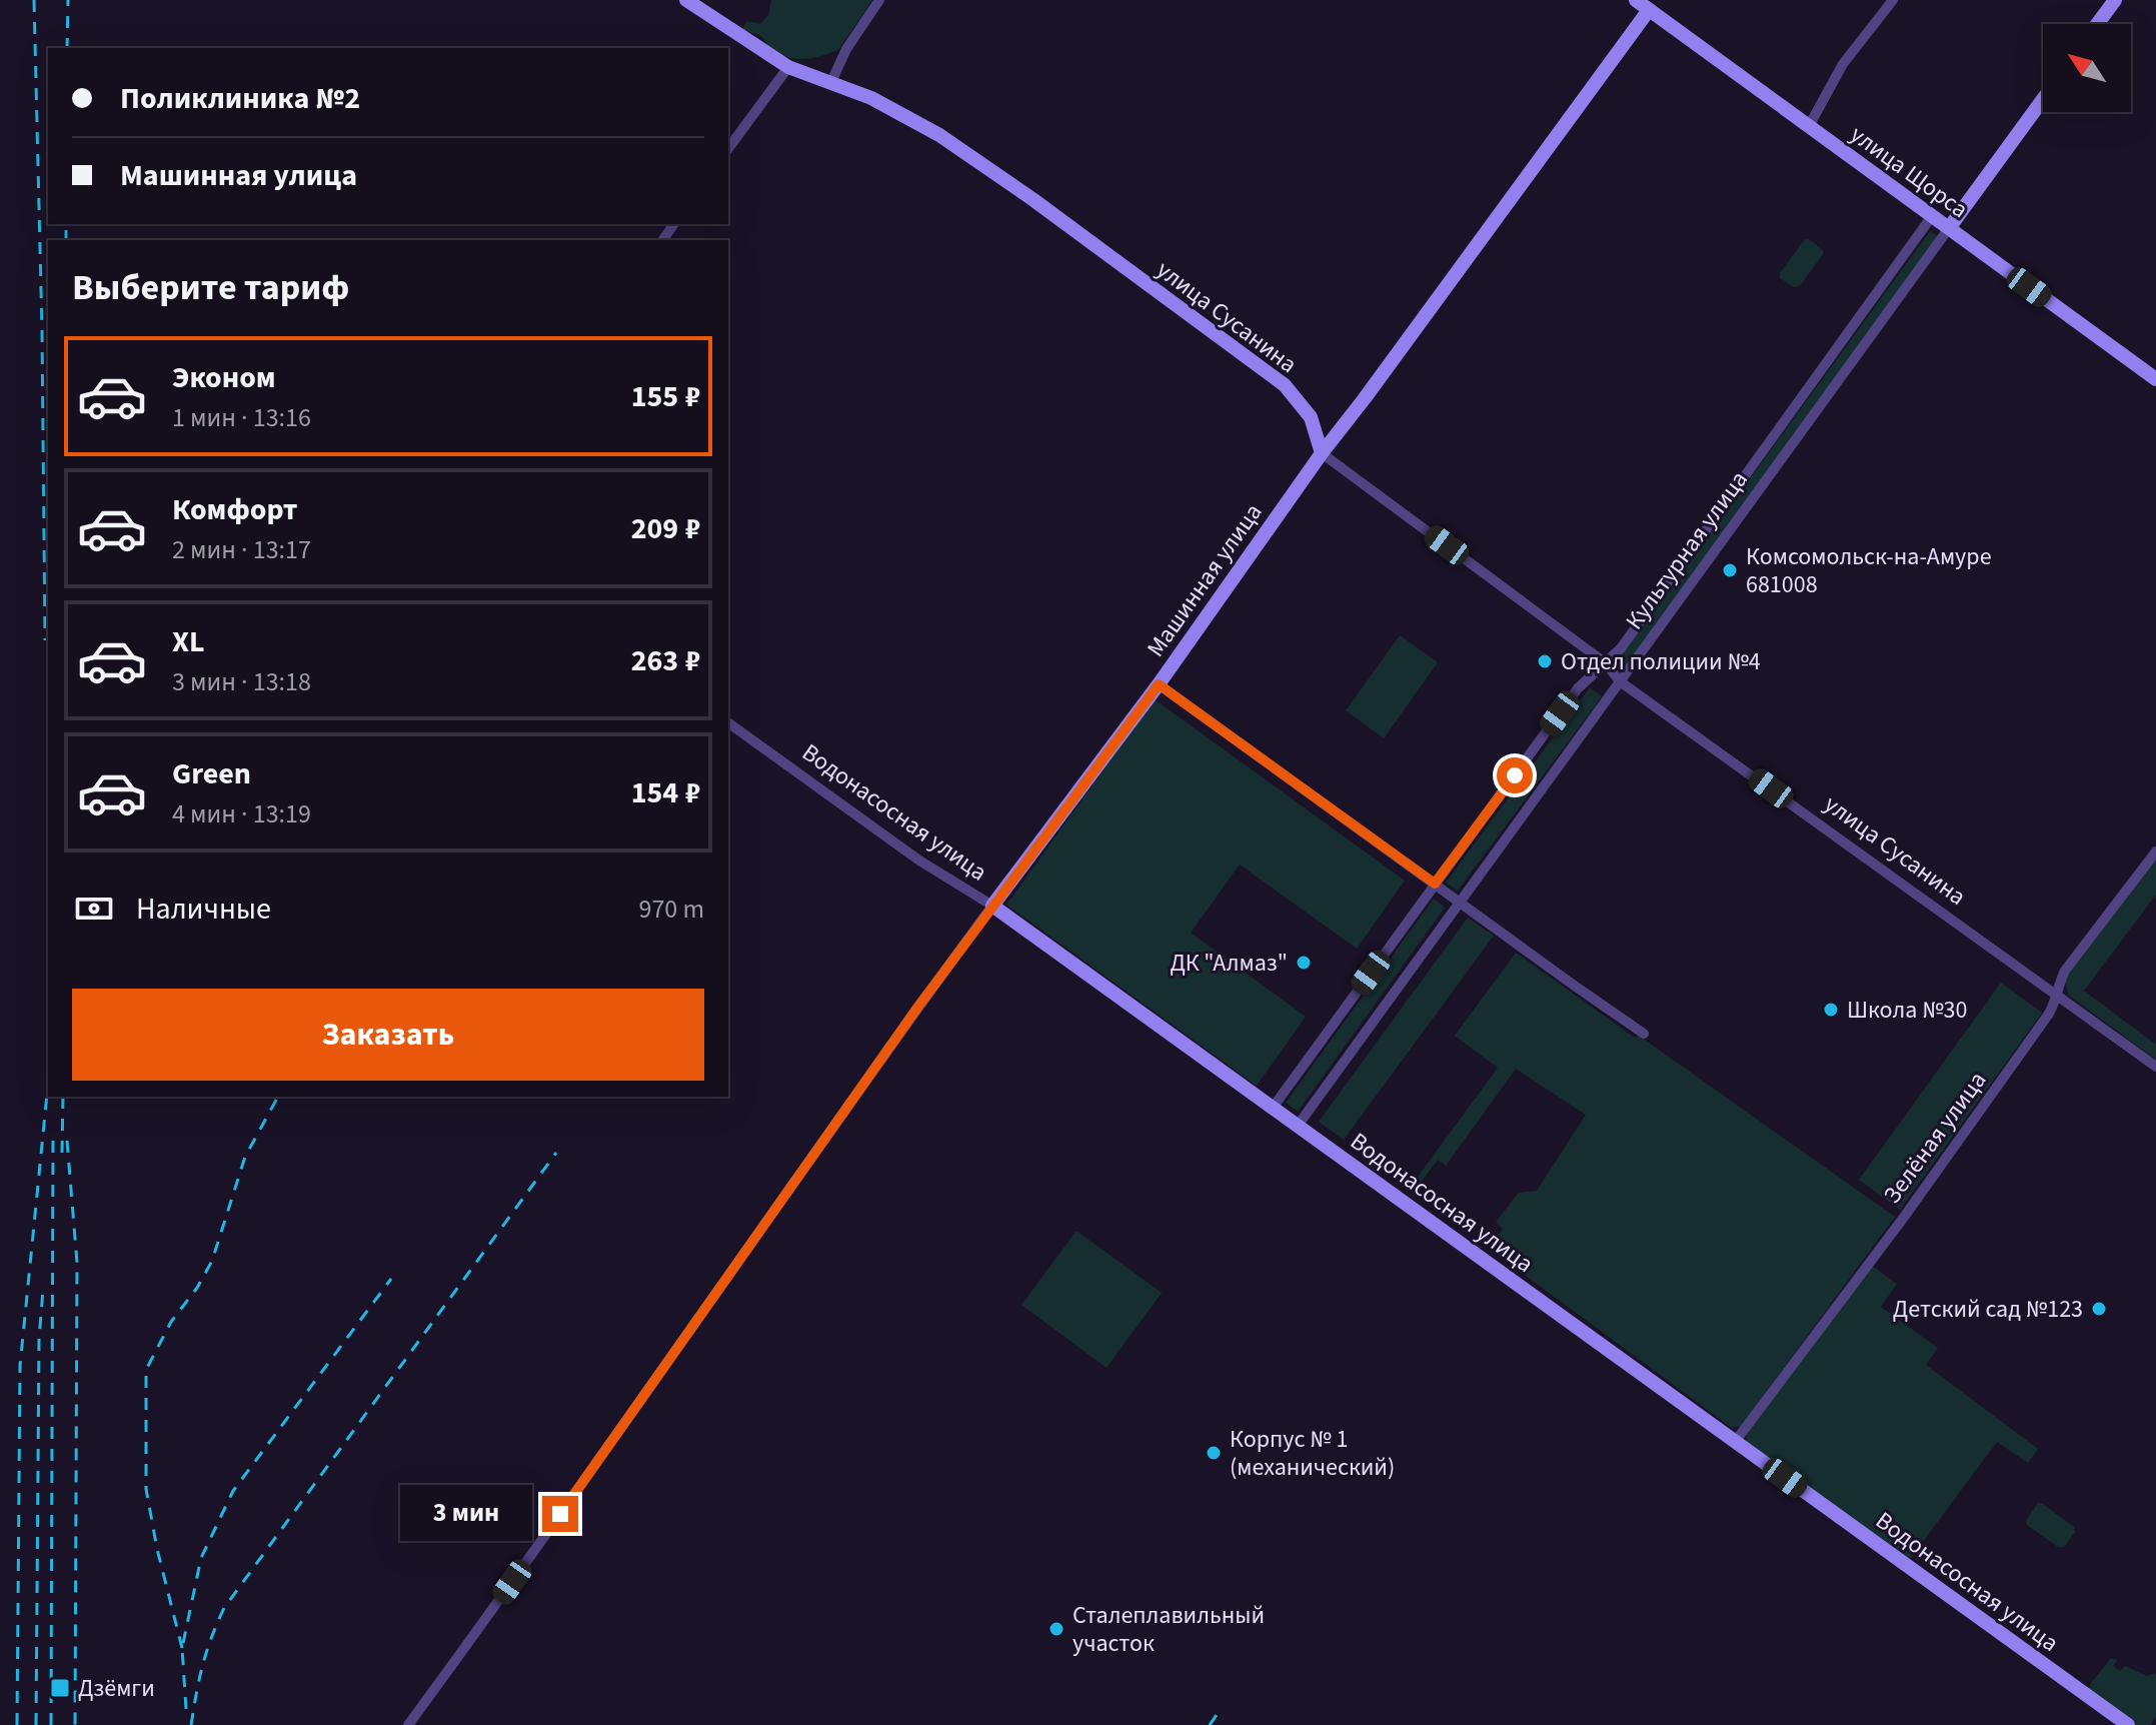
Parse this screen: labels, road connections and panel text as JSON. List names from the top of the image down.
{
  "streets": {
    "street": [
      "улица Щорса",
      "улица Сусанина",
      "Культурная улица",
      "Машинная улица",
      "Водонасосная улица",
      "Зелёная улица"
    ]
  },
  "crossings": [
    ["улица Щорса", "Культурная улица"],
    ["улица Щорса", "Машинная улица"],
    ["улица Сусанина", "Культурная улица"],
    ["улица Сусанина", "Машинная улица"],
    ["улица Сусанина", "Зелёная улица"],
    ["Культурная улица", "Водонасосная улица"],
    ["Машинная улица", "Водонасосная улица"],
    ["Водонасосная улица", "Зелёная улица"]
  ],
  "places": {
    "other": [
      "Комсомольск-на-Амуре 681008",
      "Отдел полиции №4",
      "ДК \"Алмаз\"",
      "Школа №30",
      "Детский сад №123",
      "Корпус № 1 (механический)",
      "Сталеплавильный участок"
    ],
    "transit": ["Дзёмги"]
  },
  "north": "top left",
  "page": {
    "banner": ["Поликлиника №2", "Машинная улица"],
    "heading": "Выберите тариф",
    "list": [
      {
        "name": "Эконом",
        "note": "1 мин · 13:16",
        "value": "155 ₽"
      },
      {
        "name": "Комфорт",
        "note": "2 мин · 13:17",
        "value": "209 ₽"
      },
      {
        "name": "XL",
        "note": "3 мин · 13:18",
        "value": "263 ₽"
      },
      {
        "name": "Green",
        "note": "4 мин · 13:19",
        "value": "154 ₽"
      }
    ],
    "pay": ["Наличные", "970 m"],
    "buttons": "Заказать",
    "bubble": "3 мин"
  }
}
